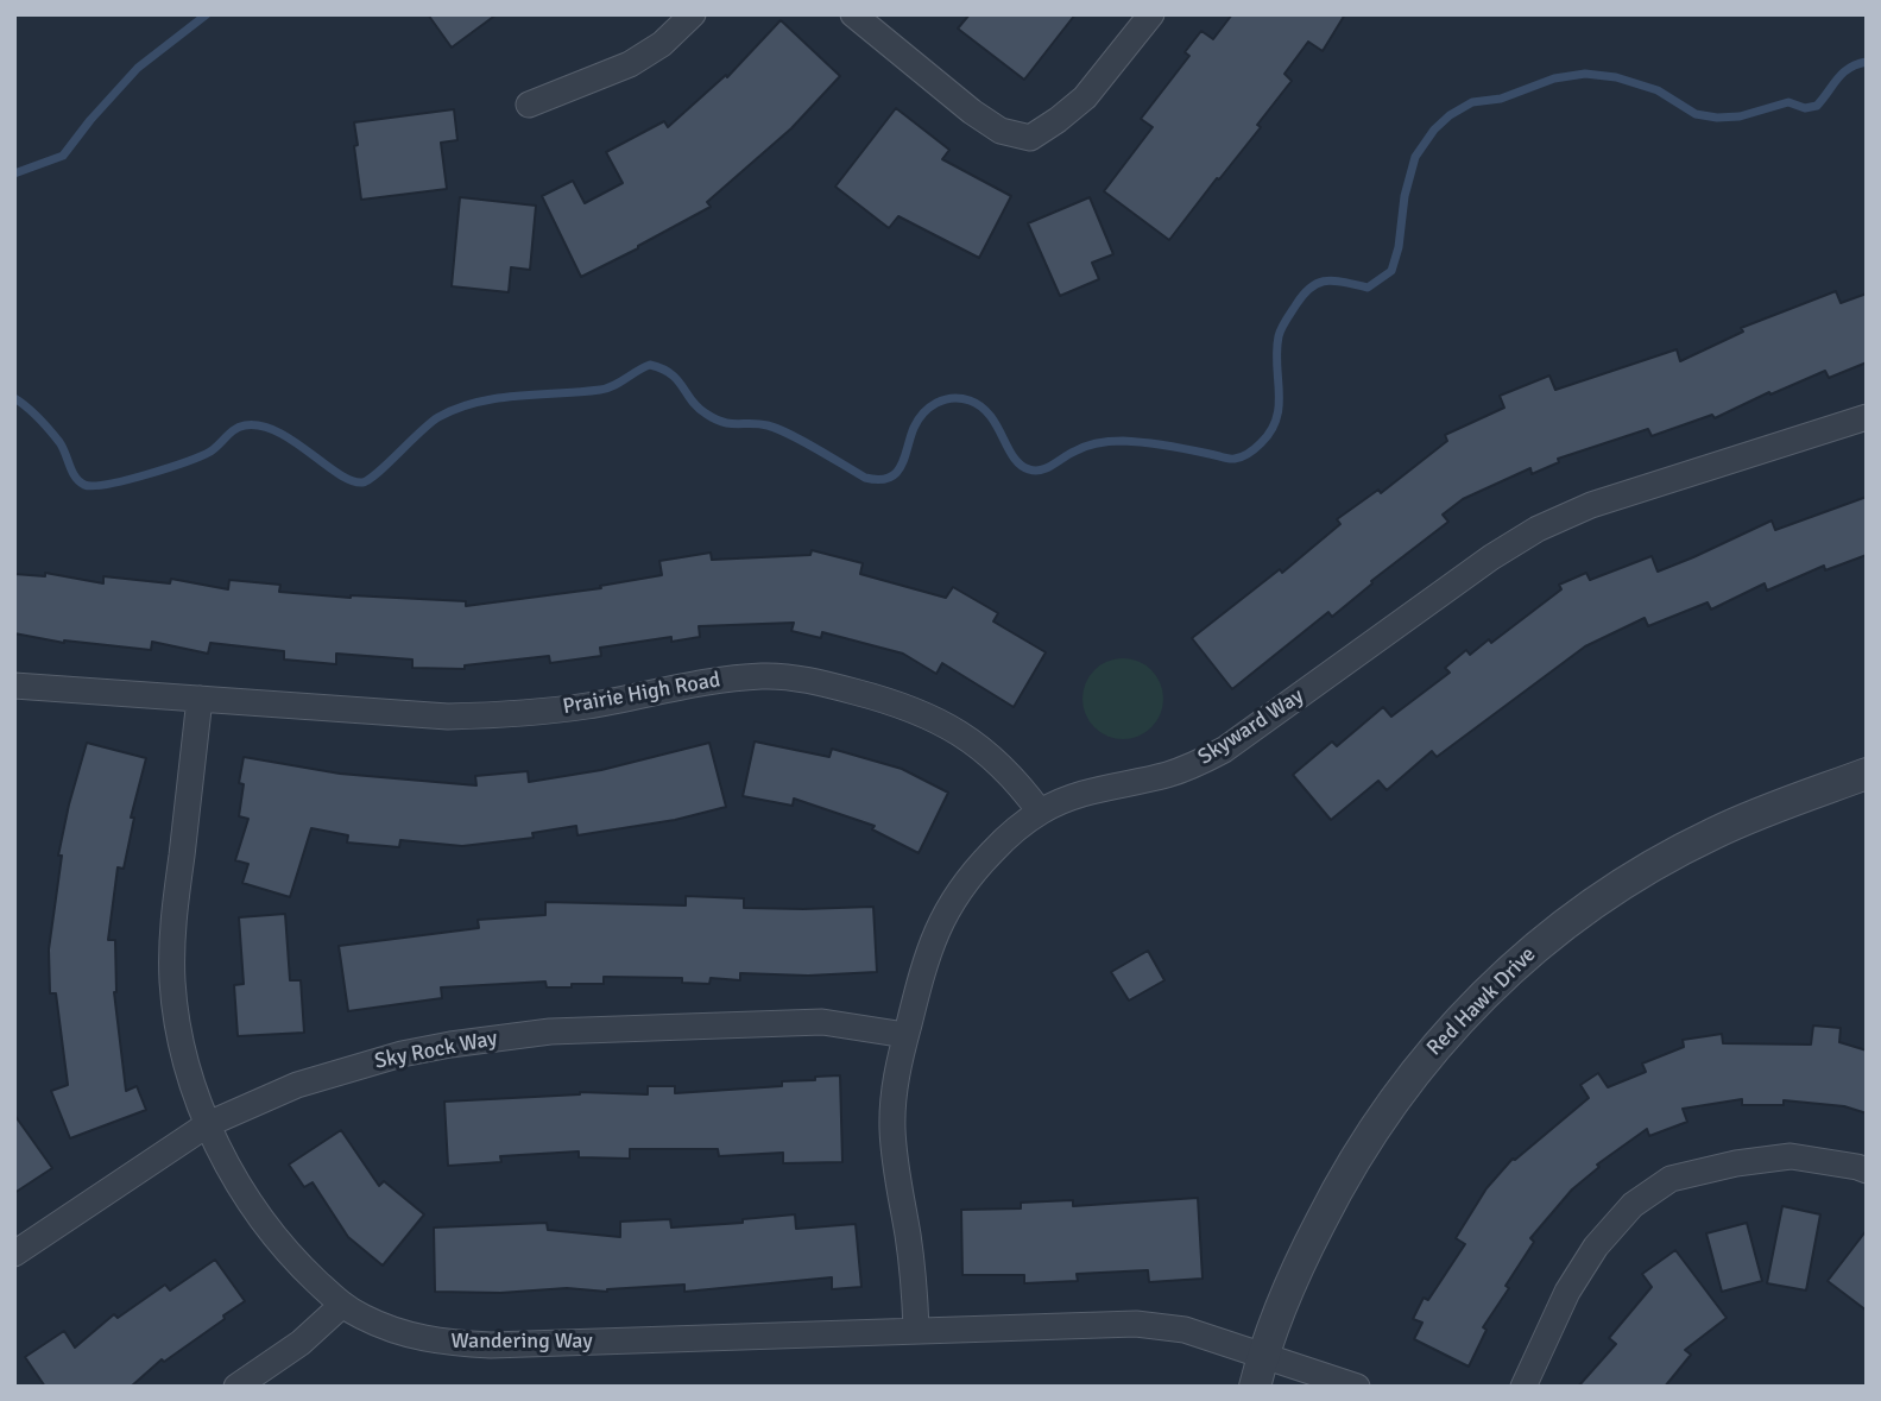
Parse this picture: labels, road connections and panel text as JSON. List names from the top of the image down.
{
  "streets": {
    "street": [
      "Prairie High Road",
      "Skyward Way",
      "Red Hawk Drive",
      "Sky Rock Way",
      "Wandering Way"
    ]
  },
  "crossings": [
    ["Prairie High Road", "Skyward Way"],
    ["Prairie High Road", "Wandering Way"],
    ["Skyward Way", "Sky Rock Way"],
    ["Skyward Way", "Wandering Way"],
    ["Red Hawk Drive", "Wandering Way"],
    ["Sky Rock Way", "Wandering Way"]
  ]
}
